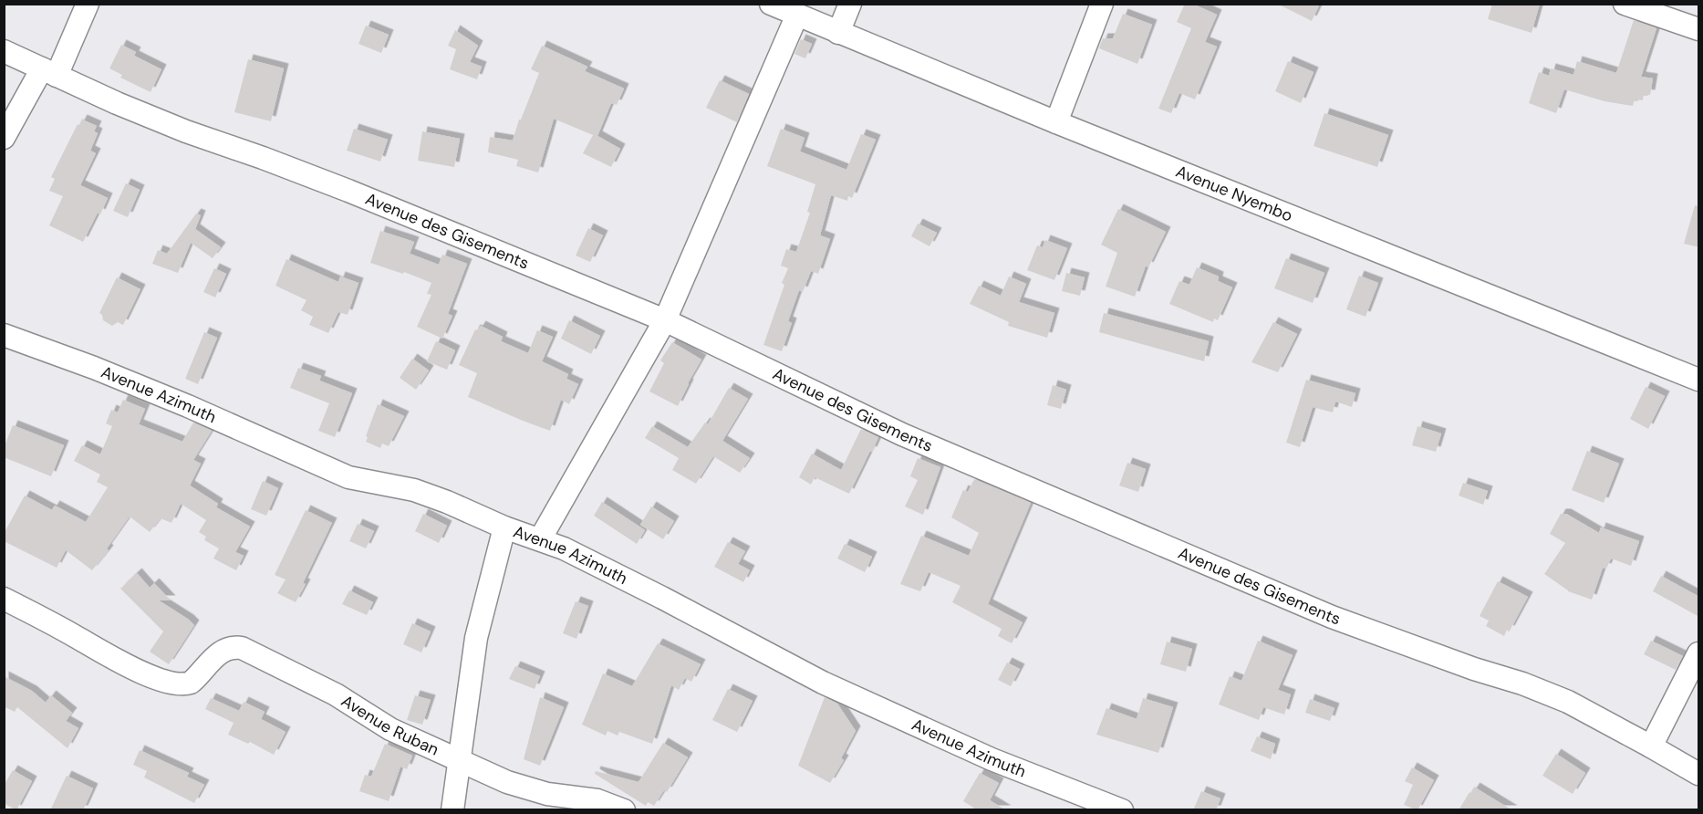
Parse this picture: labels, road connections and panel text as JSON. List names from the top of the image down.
{
  "streets": {
    "street": [
      "Avenue Nyembo",
      "Avenue des Gisements",
      "Avenue Azimuth",
      "Avenue Ruban"
    ]
  }
}
